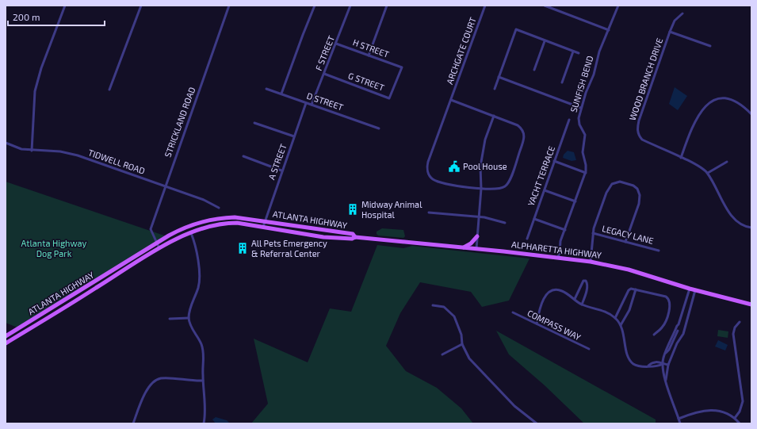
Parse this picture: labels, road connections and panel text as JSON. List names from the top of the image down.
{
  "streets": {
    "main road": ["ATLANTA HIGHWAY", "ALPHARETTA HIGHWAY"],
    "street": [
      "H STREET",
      "ARCHGATE COURT",
      "F STREET",
      "WOOD BRANCH DRIVE",
      "G STREET",
      "SUNFISH BEND",
      "D STREET",
      "STRICKLAND ROAD",
      "TIDWELL ROAD",
      "A STREET",
      "YACHT TERRACE",
      "LEGACY LANE",
      "COMPASS WAY"
    ]
  },
  "crossings": [
    ["H STREET", "F STREET"],
    ["H STREET", "G STREET"],
    ["F STREET", "G STREET"],
    ["F STREET", "D STREET"],
    ["SUNFISH BEND", "ALPHARETTA HIGHWAY"],
    ["D STREET", "A STREET"],
    ["STRICKLAND ROAD", "TIDWELL ROAD"],
    ["STRICKLAND ROAD", "ATLANTA HIGHWAY"],
    ["A STREET", "ATLANTA HIGHWAY"],
    ["ATLANTA HIGHWAY", "ALPHARETTA HIGHWAY"]
  ],
  "parks": ["Atlanta Highway Dog Park"],
  "places": {
    "public building": ["Pool House"],
    "building": ["Midway Animal Hospital", "All Pets Emergency & Referral Center"]
  },
  "scale_bar": "200 m"
}
